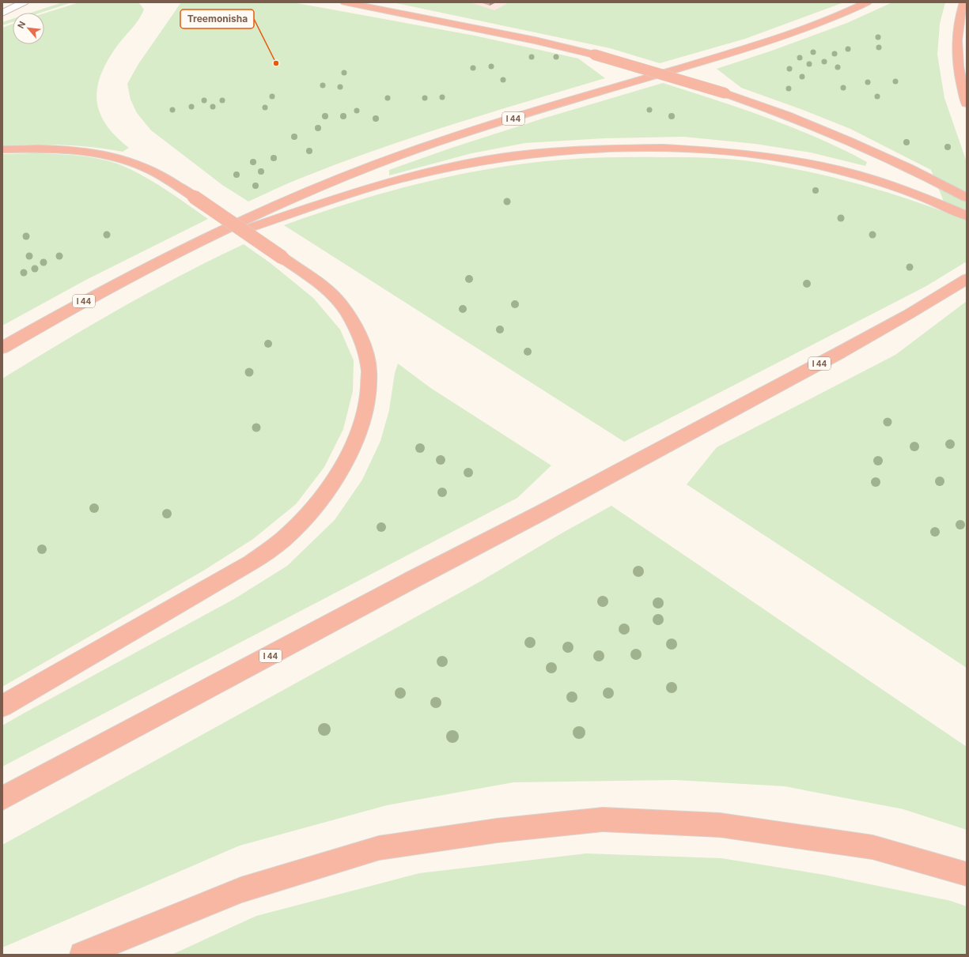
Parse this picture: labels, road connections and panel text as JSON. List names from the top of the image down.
{
  "streets": {
    "highway": ["I 44"]
  },
  "places": ["Treemonisha"],
  "north": "top left"
}
